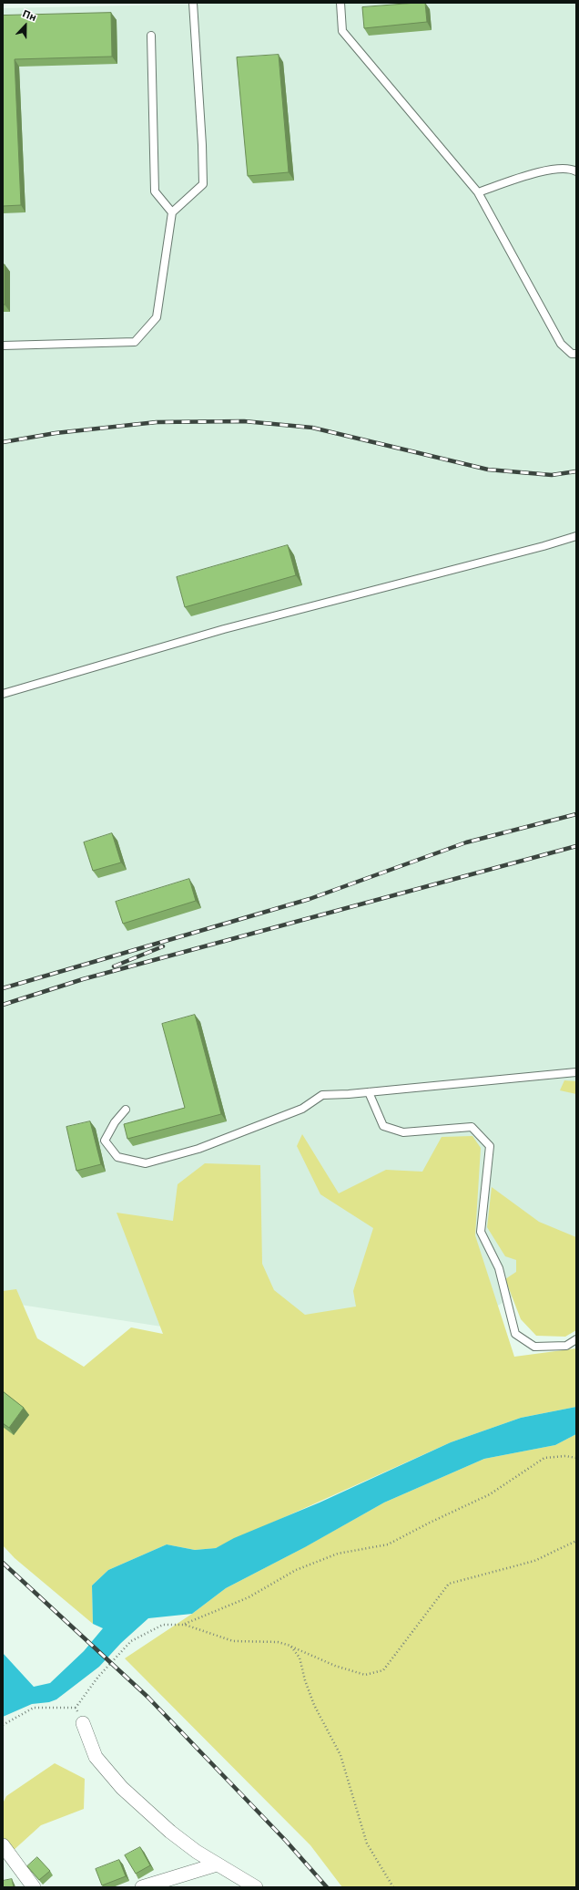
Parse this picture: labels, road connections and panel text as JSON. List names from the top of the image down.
{
  "north": "top"
}
